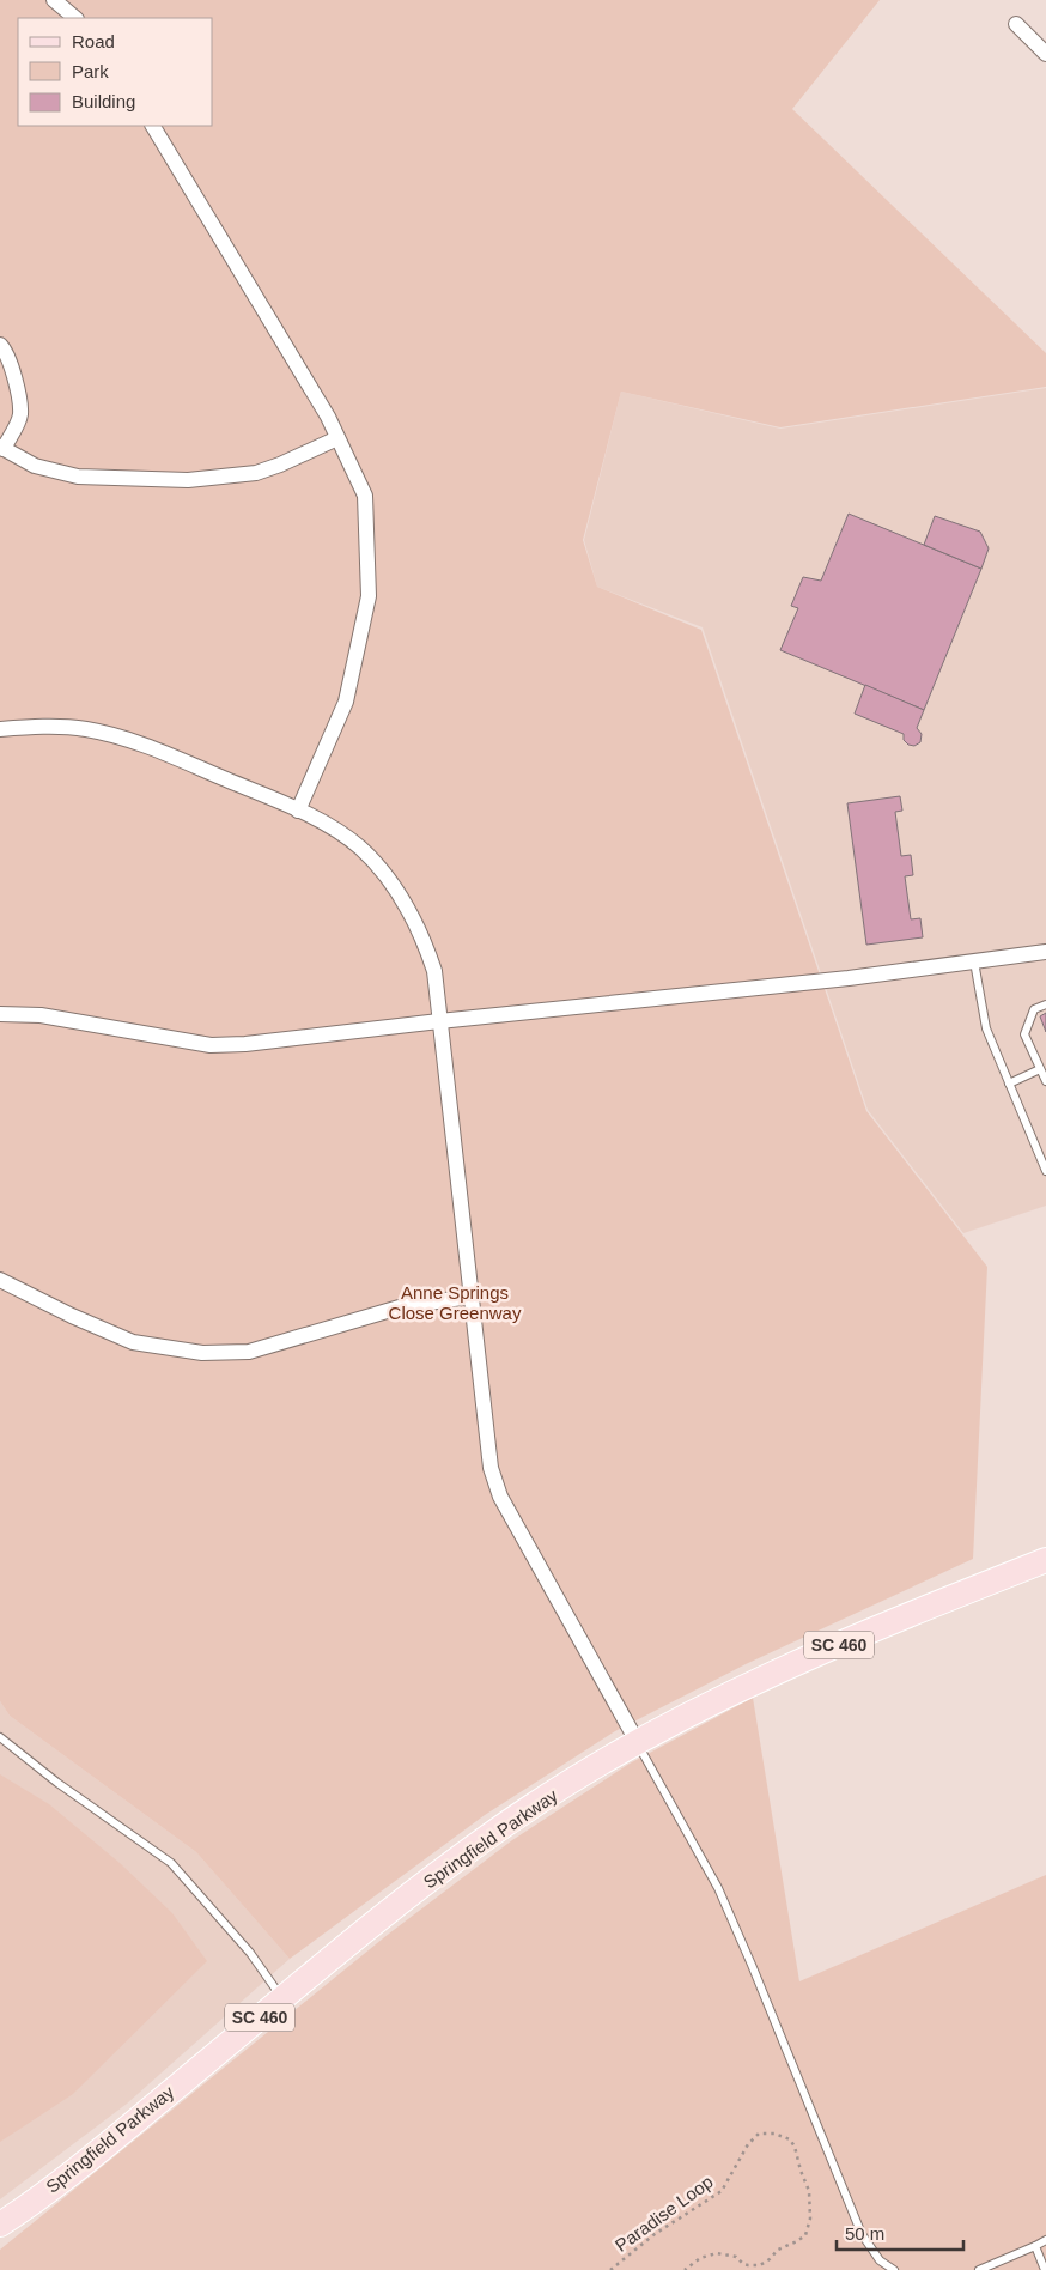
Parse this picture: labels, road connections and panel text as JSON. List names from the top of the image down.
{
  "streets": {
    "main road": ["SC 460", "Springfield Parkway"],
    "path": ["Paradise Loop"]
  },
  "parks": ["Anne Springs Close Greenway"],
  "legend": ["Road", "Park", "Building"],
  "scale_bar": "50 m"
}
